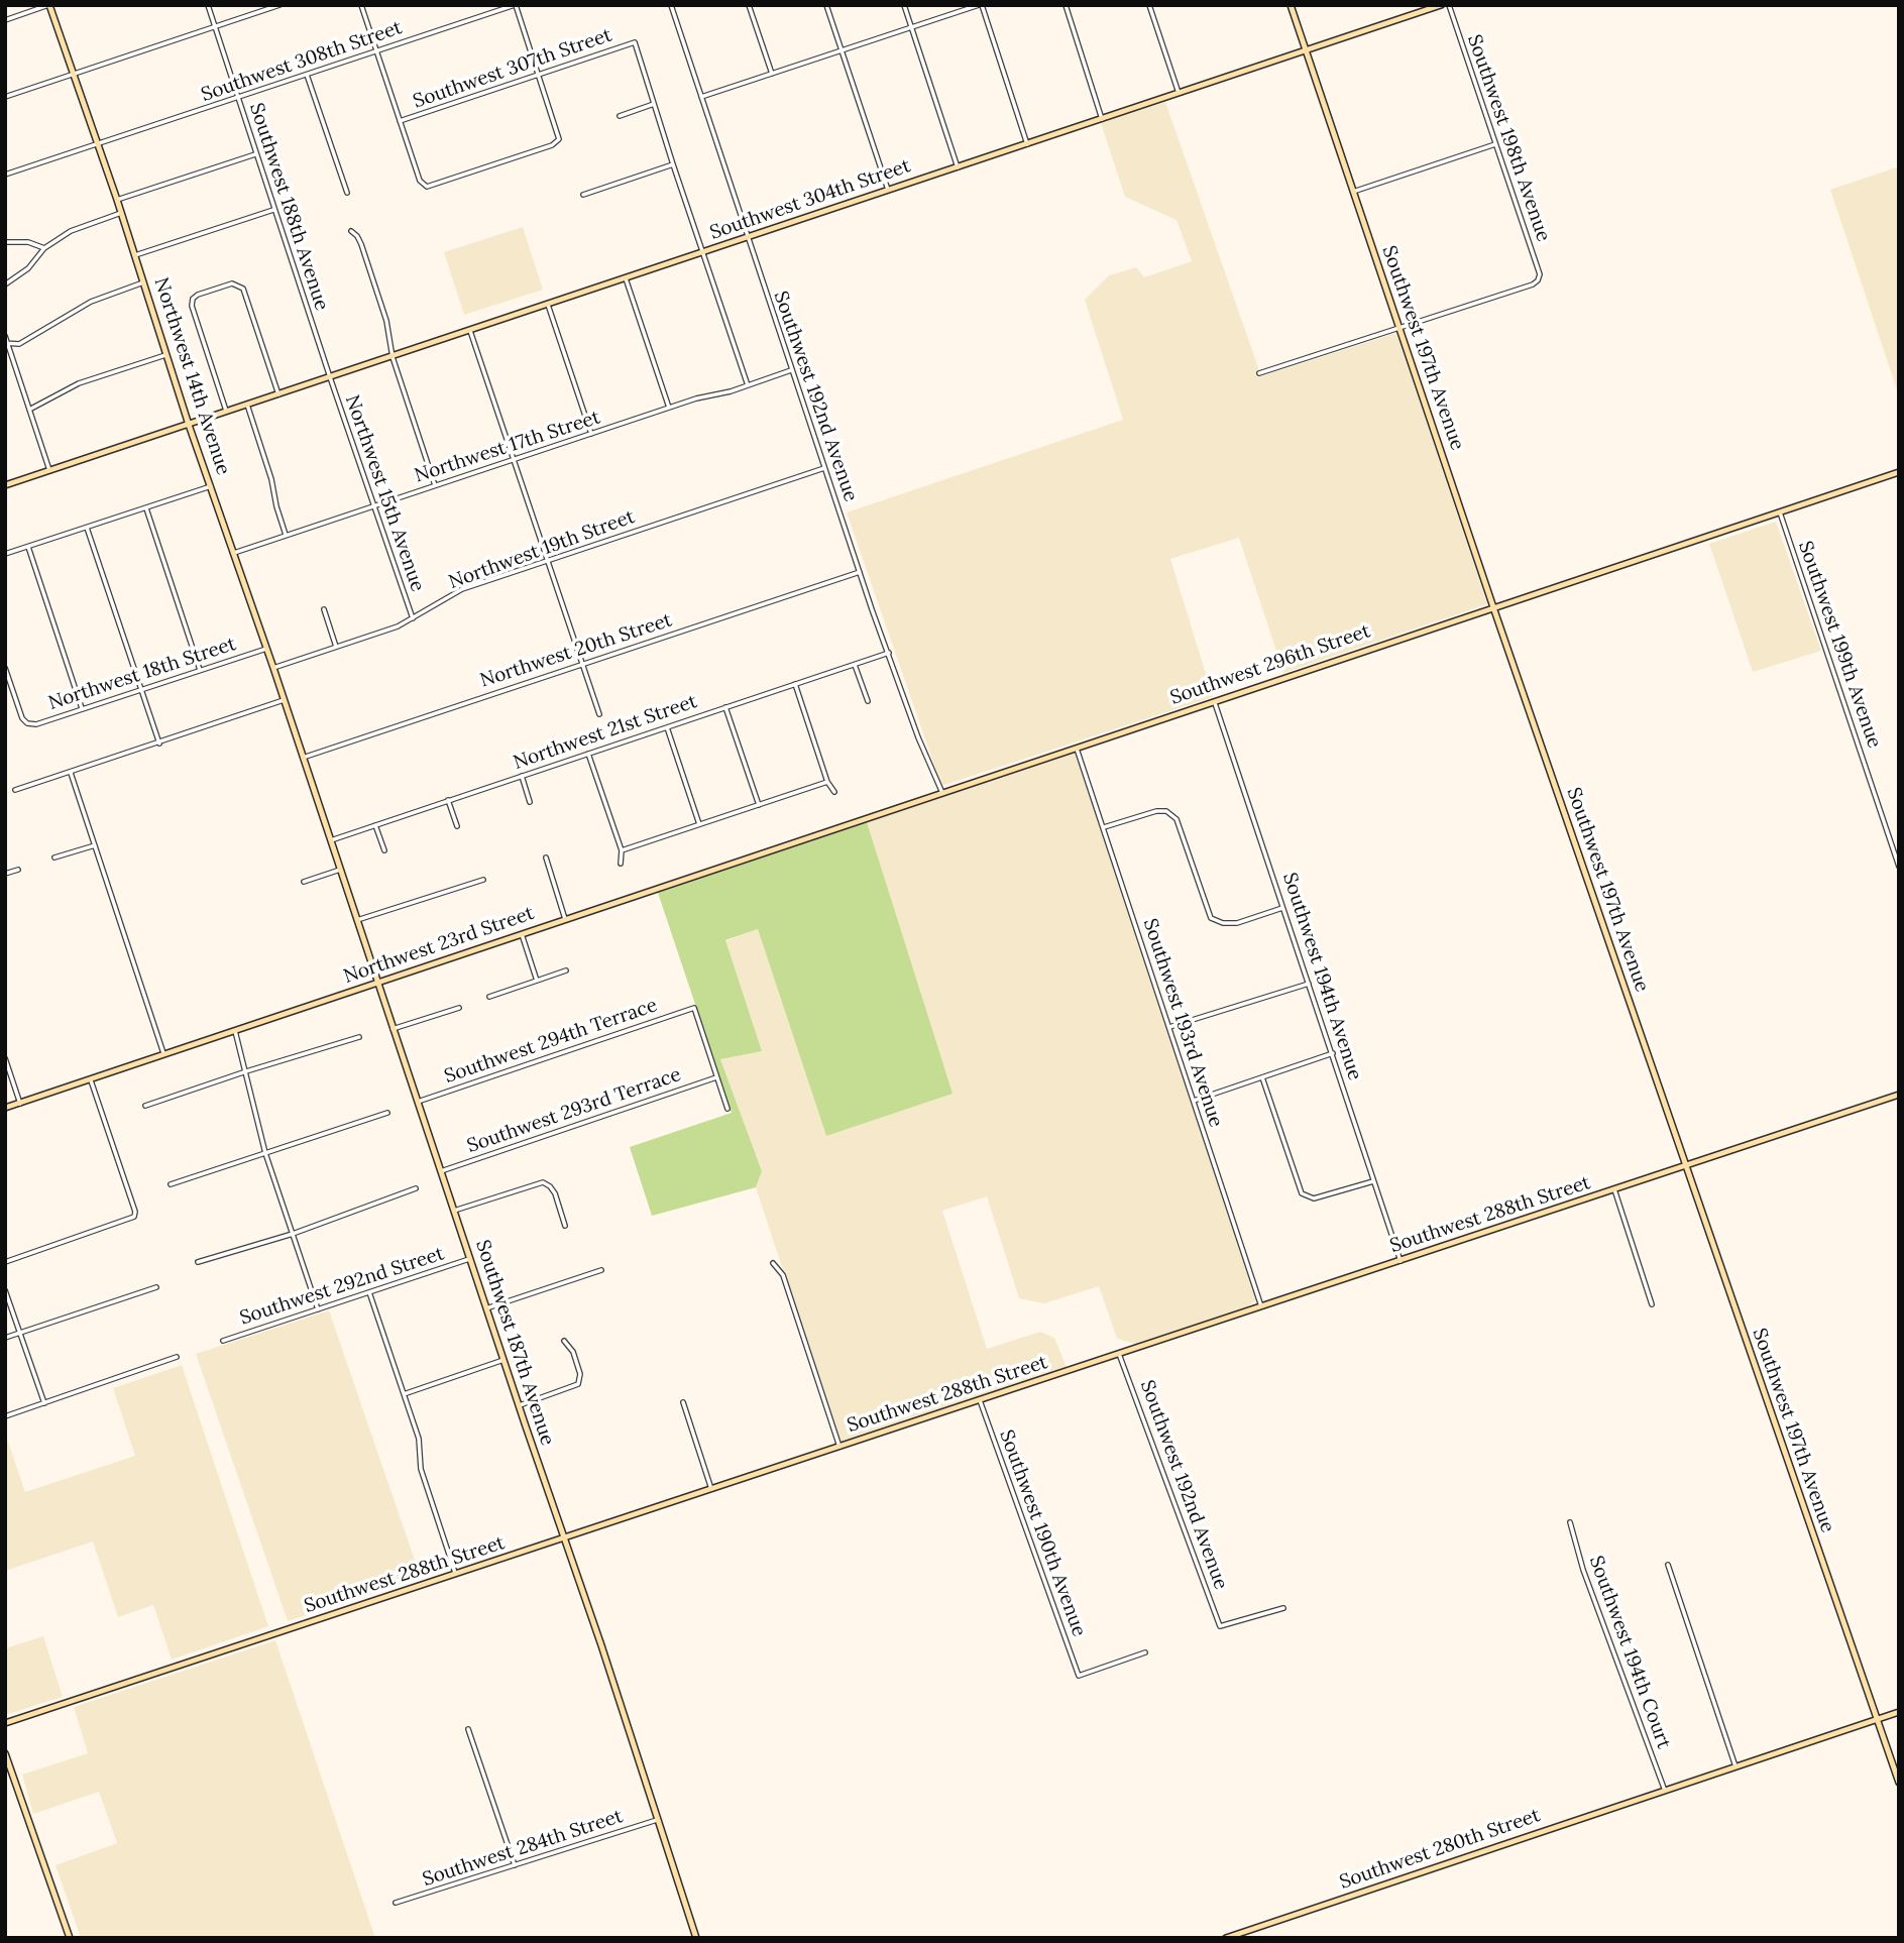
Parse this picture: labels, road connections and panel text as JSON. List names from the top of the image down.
{
  "streets": {
    "street": [
      "Southwest 308th Street",
      "Southwest 307th Street",
      "Southwest 198th Avenue",
      "Southwest 304th Street",
      "Southwest 188th Avenue",
      "Southwest 197th Avenue",
      "Northwest 14th Avenue",
      "Southwest 192nd Avenue",
      "Northwest 17th Street",
      "Northwest 15th Avenue",
      "Northwest 19th Street",
      "Southwest 199th Avenue",
      "Northwest 20th Street",
      "Southwest 296th Street",
      "Northwest 18th Street",
      "Northwest 21st Street",
      "Northwest 23rd Street",
      "Southwest 194th Avenue",
      "Southwest 193rd Avenue",
      "Southwest 294th Terrace",
      "Southwest 293rd Terrace",
      "Southwest 288th Street",
      "Southwest 292nd Street",
      "Southwest 187th Avenue",
      "Southwest 190th Avenue",
      "Southwest 194th Court",
      "Southwest 284th Street",
      "Southwest 280th Street"
    ]
  },
  "crossings": [
    ["Southwest 308th Street", "Southwest 188th Avenue"],
    ["Southwest 308th Street", "Northwest 14th Avenue"],
    ["Southwest 198th Avenue", "Southwest 197th Avenue"],
    ["Southwest 304th Street", "Southwest 188th Avenue"],
    ["Southwest 304th Street", "Southwest 197th Avenue"],
    ["Southwest 304th Street", "Northwest 14th Avenue"],
    ["Southwest 304th Street", "Southwest 192nd Avenue"],
    ["Southwest 304th Street", "Northwest 15th Avenue"],
    ["Southwest 188th Avenue", "Northwest 15th Avenue"],
    ["Southwest 197th Avenue", "Southwest 296th Street"],
    ["Southwest 197th Avenue", "Southwest 288th Street"],
    ["Northwest 14th Avenue", "Northwest 17th Street"],
    ["Northwest 14th Avenue", "Northwest 19th Street"],
    ["Northwest 14th Avenue", "Northwest 20th Street"],
    ["Northwest 14th Avenue", "Northwest 18th Street"],
    ["Northwest 14th Avenue", "Southwest 187th Avenue"],
    ["Southwest 192nd Avenue", "Northwest 17th Street"],
    ["Southwest 192nd Avenue", "Northwest 19th Street"],
    ["Southwest 192nd Avenue", "Northwest 20th Street"],
    ["Southwest 192nd Avenue", "Southwest 296th Street"],
    ["Southwest 192nd Avenue", "Northwest 21st Street"],
    ["Southwest 192nd Avenue", "Southwest 288th Street"],
    ["Northwest 17th Street", "Northwest 15th Avenue"],
    ["Northwest 15th Avenue", "Northwest 19th Street"],
    ["Southwest 199th Avenue", "Southwest 296th Street"],
    ["Northwest 20th Street", "Southwest 187th Avenue"],
    ["Southwest 296th Street", "Northwest 23rd Street"],
    ["Southwest 296th Street", "Southwest 194th Avenue"],
    ["Southwest 296th Street", "Southwest 193rd Avenue"],
    ["Northwest 21st Street", "Southwest 187th Avenue"],
    ["Northwest 23rd Street", "Southwest 187th Avenue"],
    ["Southwest 194th Avenue", "Southwest 288th Street"],
    ["Southwest 193rd Avenue", "Southwest 288th Street"],
    ["Southwest 294th Terrace", "Southwest 293rd Terrace"],
    ["Southwest 294th Terrace", "Southwest 187th Avenue"],
    ["Southwest 293rd Terrace", "Southwest 187th Avenue"],
    ["Southwest 288th Street", "Southwest 187th Avenue"],
    ["Southwest 288th Street", "Southwest 190th Avenue"],
    ["Southwest 292nd Street", "Southwest 187th Avenue"],
    ["Southwest 187th Avenue", "Southwest 284th Street"],
    ["Southwest 194th Court", "Southwest 280th Street"]
  ]
}
